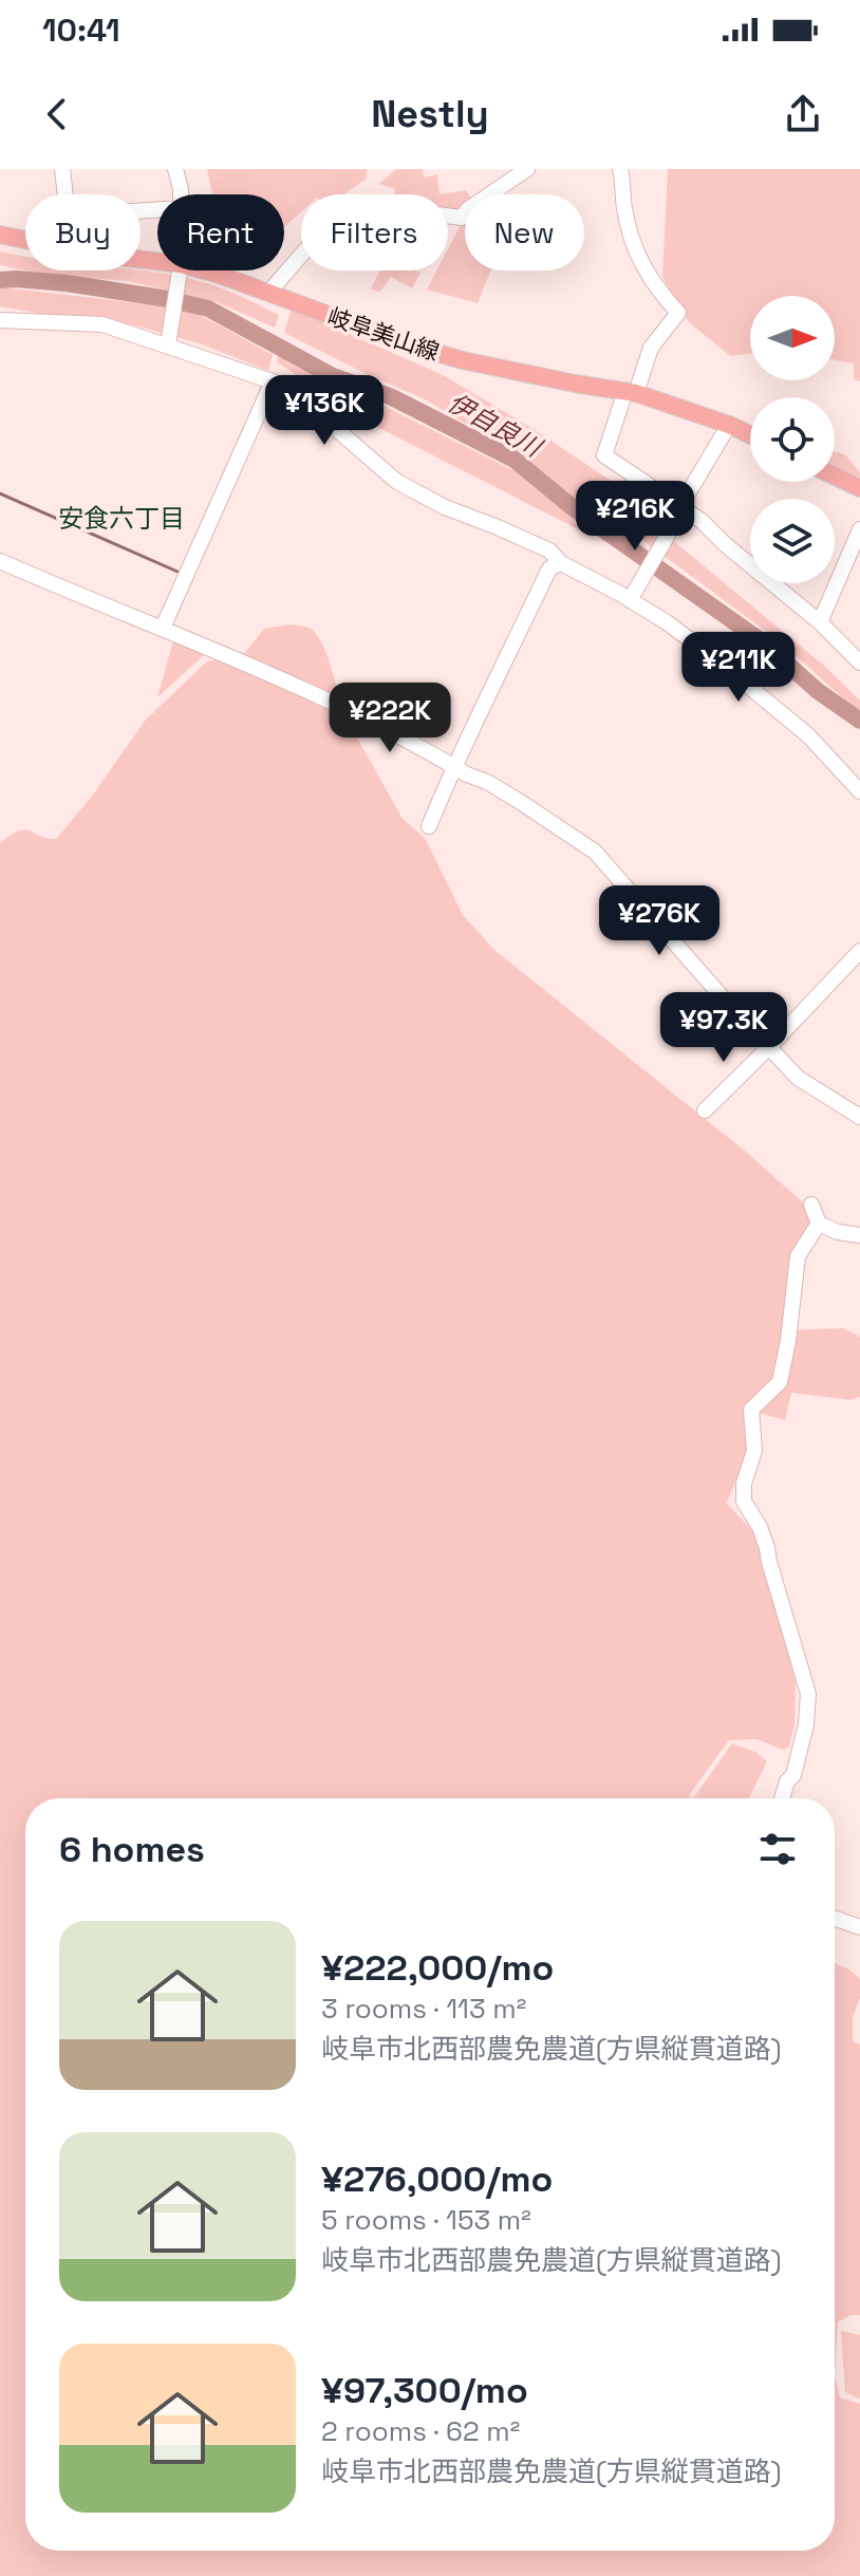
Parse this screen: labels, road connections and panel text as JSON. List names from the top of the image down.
{
  "streets": {
    "main road": ["岐阜美山線"]
  },
  "districts": ["安食六丁目"],
  "water": ["伊自良川"],
  "north": "right",
  "page": {
    "status": "10:41",
    "header": "Nestly",
    "chip": [
      "Buy",
      "Rent",
      "Filters",
      "New"
    ],
    "price": [
      "¥136K",
      "¥216K",
      "¥211K",
      "¥222K",
      "¥276K",
      "¥97.3K"
    ],
    "heading": "6 homes",
    "list": [
      {
        "name": "¥222,000/mo",
        "note": "3 rooms · 113 m² · 岐阜市北西部農免農道(方県縦貫道路)"
      },
      {
        "name": "¥276,000/mo",
        "note": "5 rooms · 153 m² · 岐阜市北西部農免農道(方県縦貫道路)"
      },
      {
        "name": "¥97,300/mo",
        "note": "2 rooms · 62 m² · 岐阜市北西部農免農道(方県縦貫道路)"
      }
    ]
  }
}
